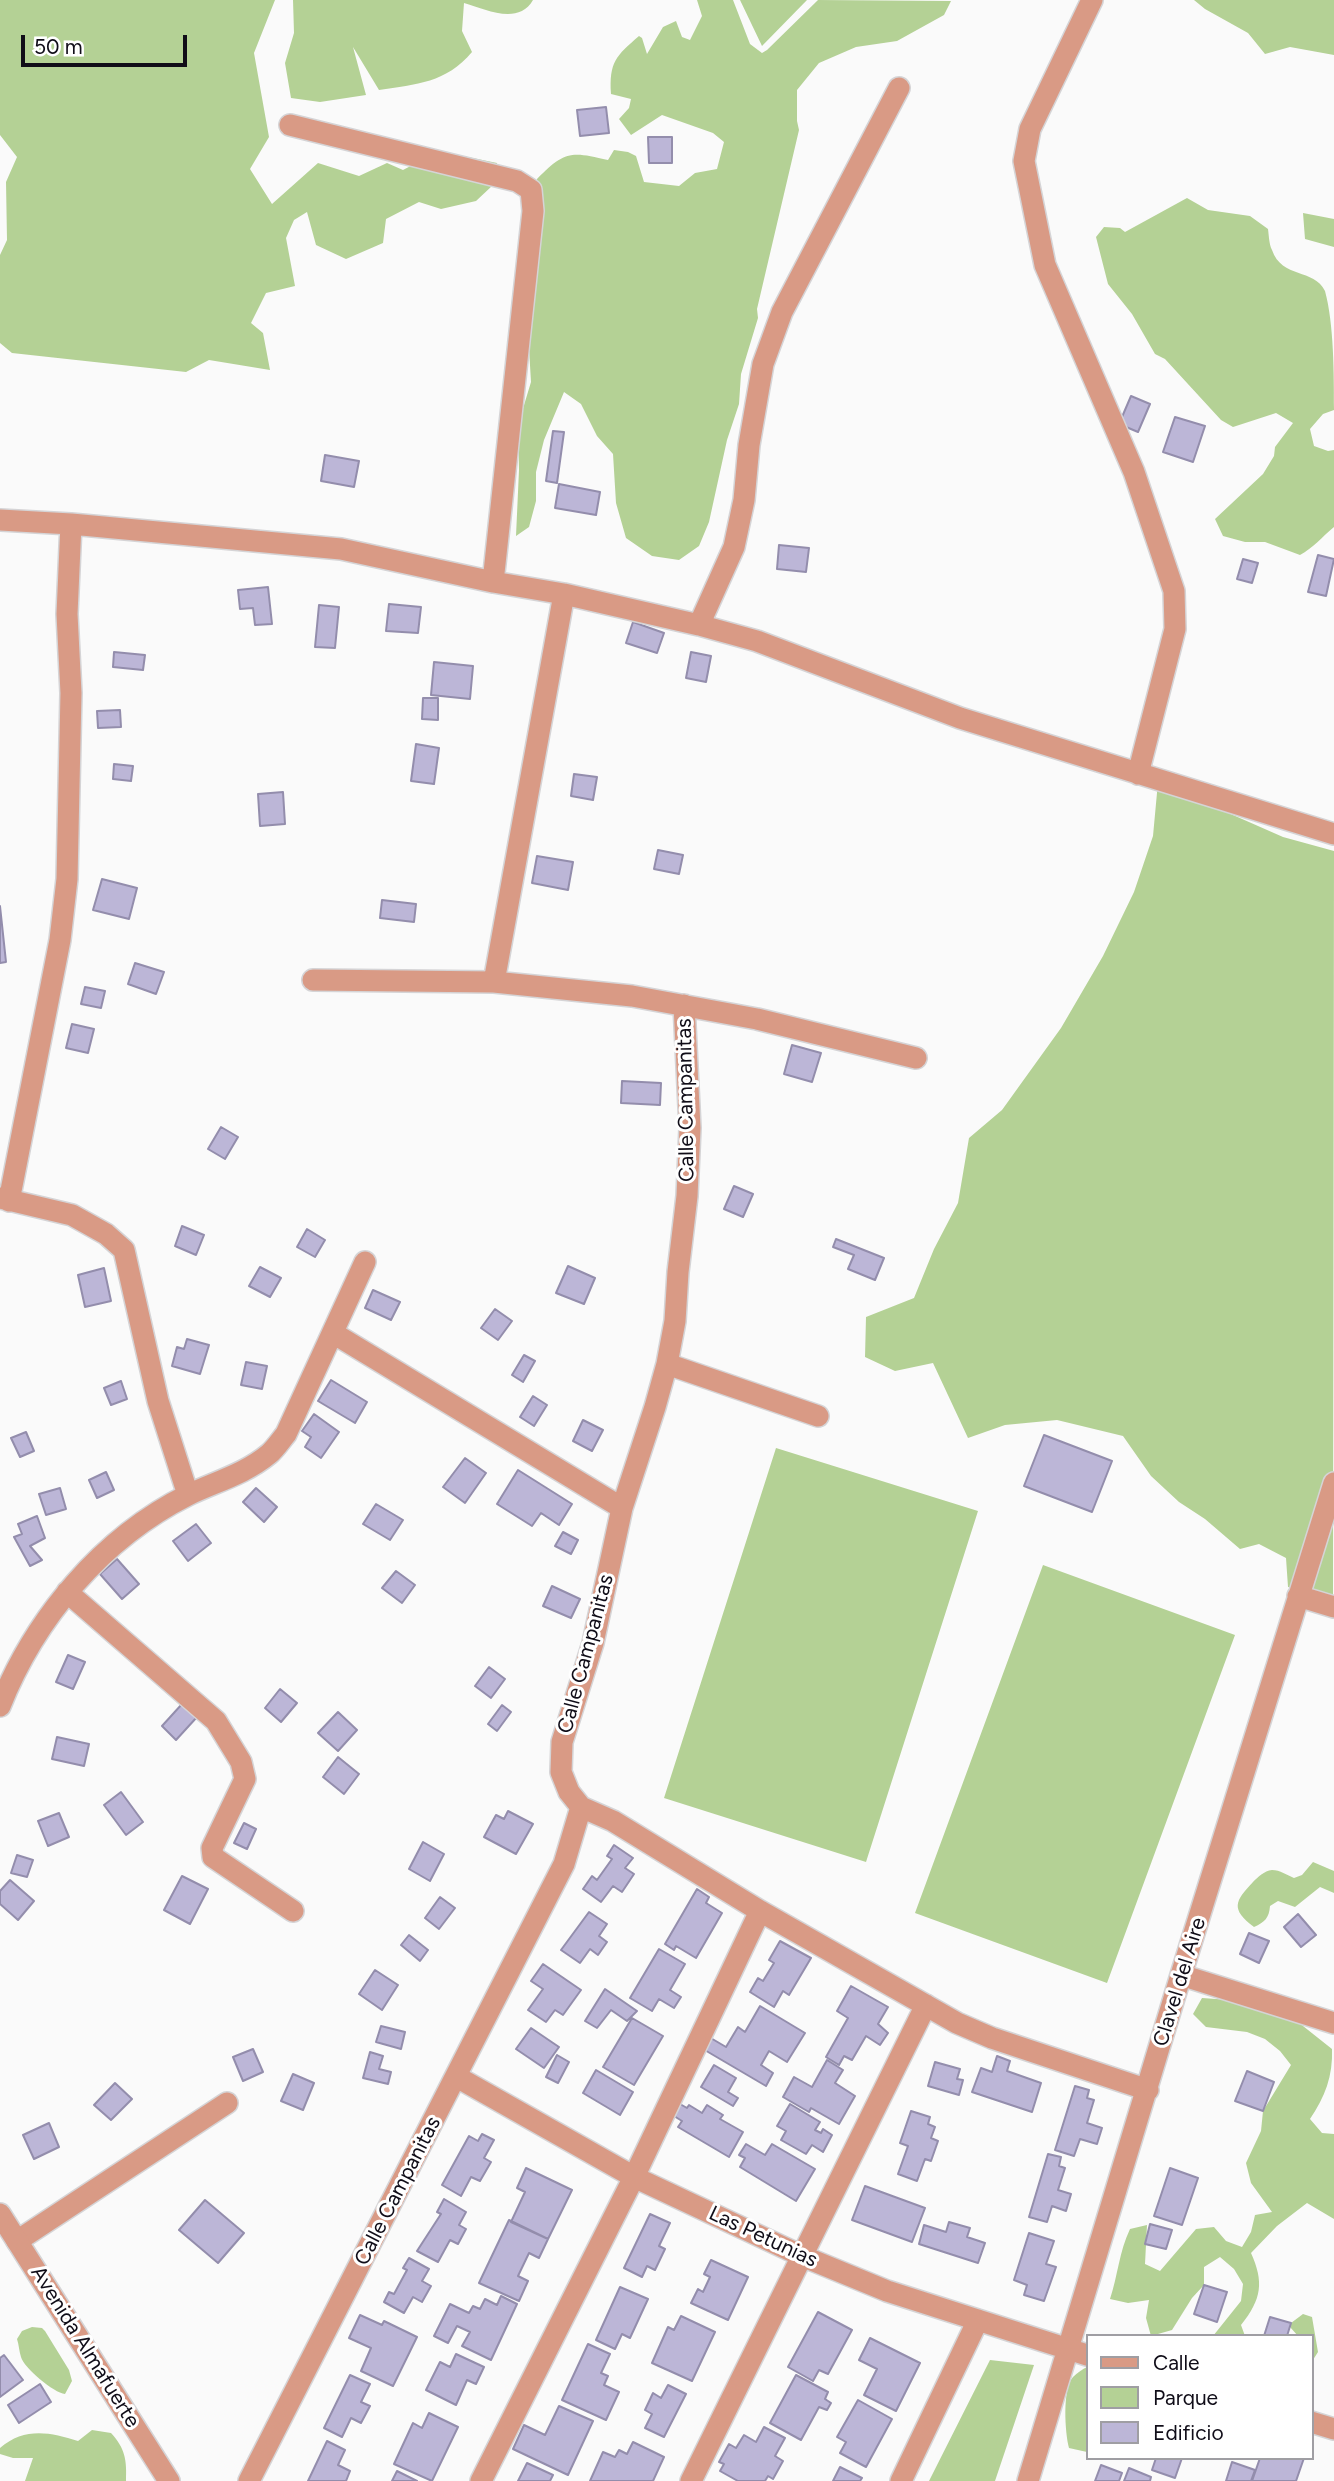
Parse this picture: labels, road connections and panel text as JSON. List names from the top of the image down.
{
  "streets": {
    "street": [
      "Calle Campanitas",
      "Clavel del Aire",
      "Las Petunias",
      "Avenida Almafuerte"
    ]
  },
  "crossings": [
    ["Calle Campanitas", "Las Petunias"],
    ["Clavel del Aire", "Las Petunias"]
  ],
  "legend": ["Calle", "Parque", "Edificio"],
  "scale_bar": "50 m"
}
